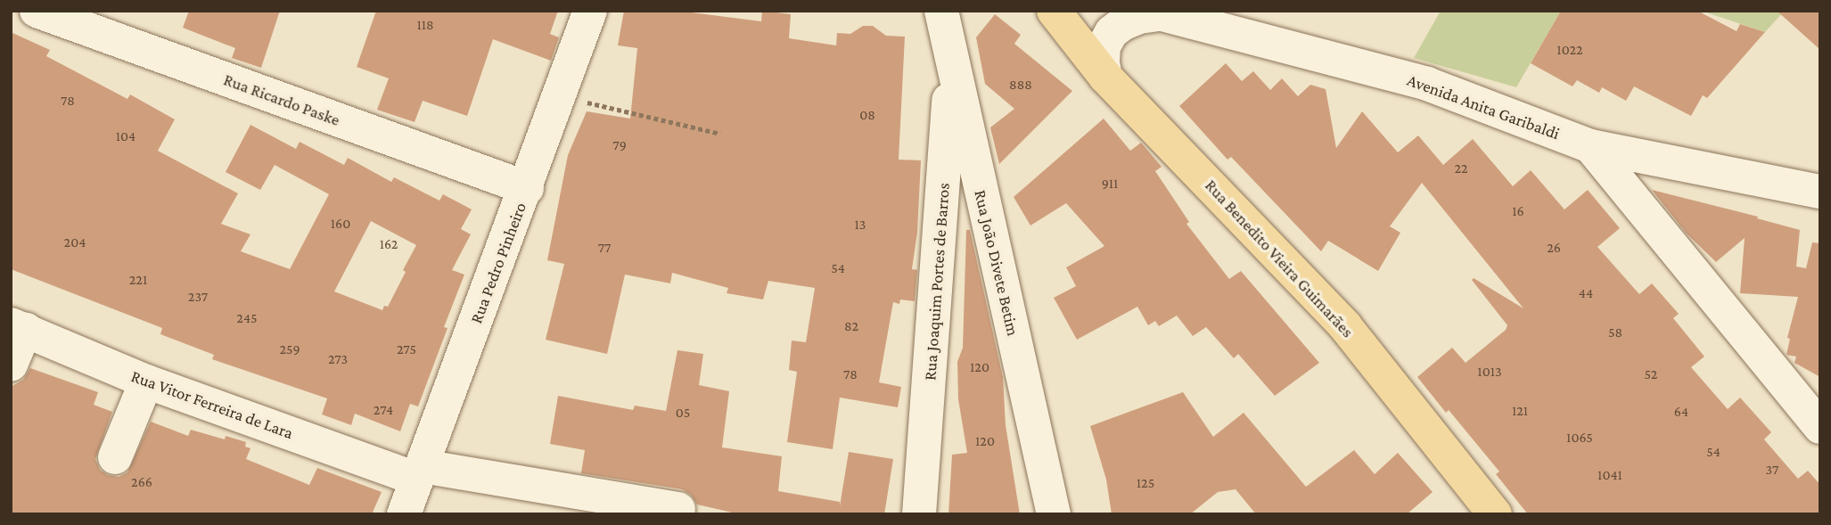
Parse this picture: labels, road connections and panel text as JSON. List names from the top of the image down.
{
  "streets": {
    "main road": ["Rua Benedito Vieira Guimarães"],
    "street": [
      "Rua Ricardo Paske",
      "Avenida Anita Garibaldi",
      "Rua Pedro Pinheiro",
      "Rua João Divete Betim",
      "Rua Joaquim Portes de Barros",
      "Rua Vitor Ferreira de Lara"
    ]
  },
  "crossings": [
    ["Rua Ricardo Paske", "Rua Pedro Pinheiro"],
    ["Rua Pedro Pinheiro", "Rua Vitor Ferreira de Lara"],
    ["Rua João Divete Betim", "Rua Joaquim Portes de Barros"]
  ],
  "house_numbers": [
    "118",
    "1022",
    "888",
    "78",
    "08",
    "104",
    "79",
    "22",
    "911",
    "16",
    "160",
    "13",
    "204",
    "162",
    "77",
    "26",
    "54",
    "221",
    "44",
    "237",
    "245",
    "82",
    "58",
    "259",
    "275",
    "273",
    "120",
    "1013",
    "78",
    "52",
    "274",
    "121",
    "64",
    "05",
    "1065",
    "120",
    "54",
    "37",
    "1041",
    "266",
    "125"
  ]
}
